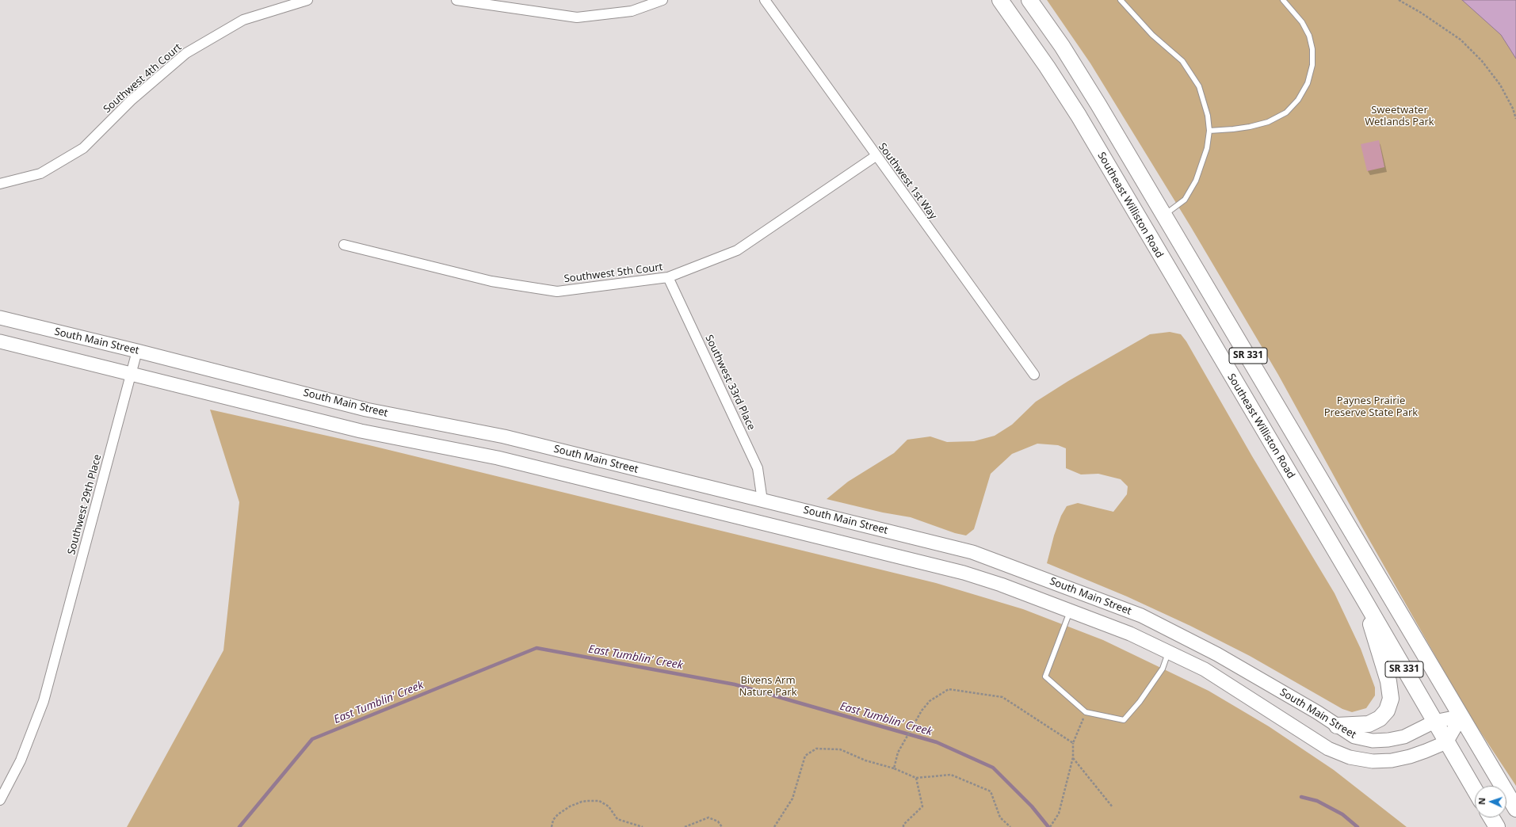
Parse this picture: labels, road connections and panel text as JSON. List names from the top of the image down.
{
  "streets": {
    "highway": ["Southeast Williston Road", "SR 331"],
    "main road": ["South Main Street"],
    "street": [
      "Southwest 4th Court",
      "Southwest 1st Way",
      "Southwest 5th Court",
      "Southwest 33rd Place",
      "Southwest 29th Place"
    ]
  },
  "crossings": [
    ["Southwest 1st Way", "Southwest 5th Court"],
    ["Southeast Williston Road", "South Main Street"],
    ["Southeast Williston Road", "SR 331"],
    ["Southwest 5th Court", "Southwest 33rd Place"],
    ["South Main Street", "SR 331"],
    ["South Main Street", "Southwest 33rd Place"],
    ["South Main Street", "Southwest 29th Place"]
  ],
  "water": ["East Tumblin' Creek"],
  "parks": ["Sweetwater Wetlands Park", "Paynes Prairie Preserve State Park", "Bivens Arm Nature Park"],
  "north": "left"
}
